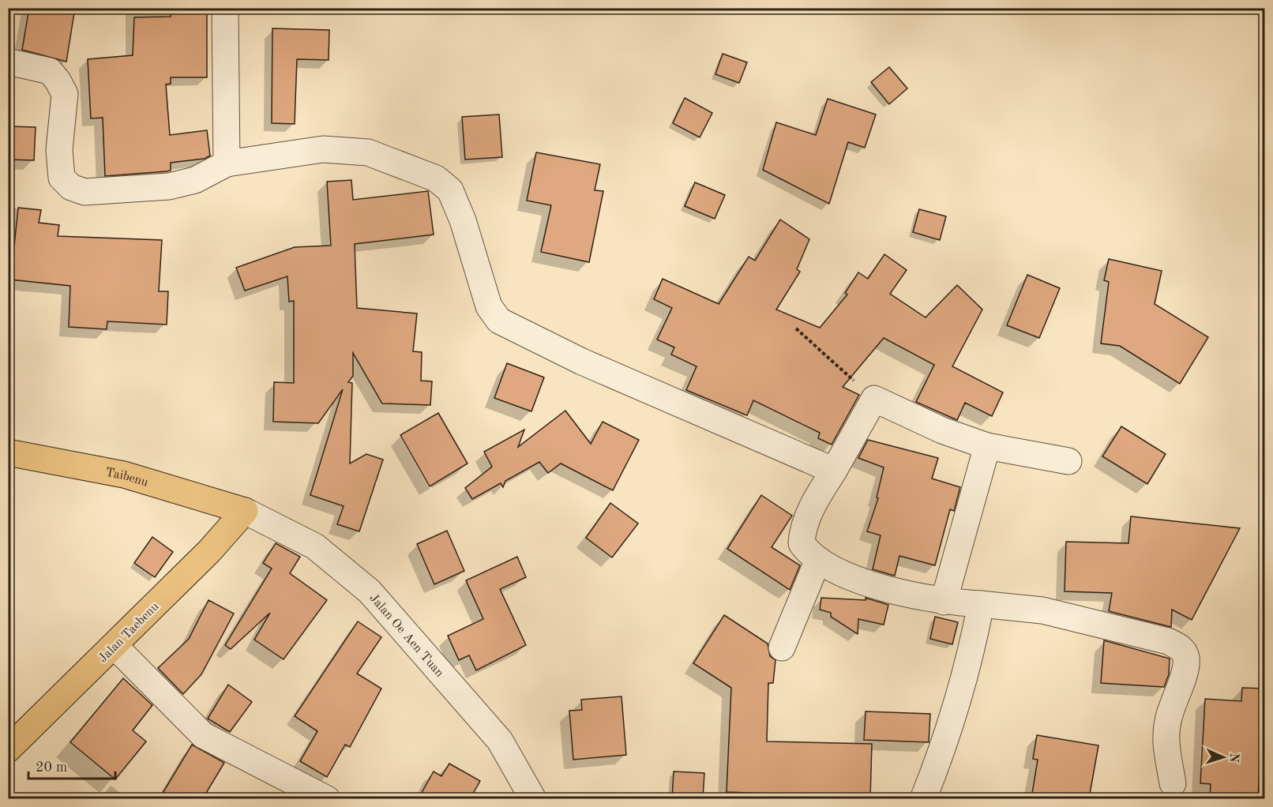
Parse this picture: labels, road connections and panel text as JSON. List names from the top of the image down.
{
  "streets": {
    "main road": ["Taibenu", "Jalan Taebenu"],
    "street": ["Jalan Oe Aen Tuan"]
  },
  "crossings": [
    ["Taibenu", "Jalan Taebenu"],
    ["Taibenu", "Jalan Oe Aen Tuan"],
    ["Jalan Taebenu", "Jalan Oe Aen Tuan"]
  ],
  "scale_bar": "20 m",
  "north": "right"
}
